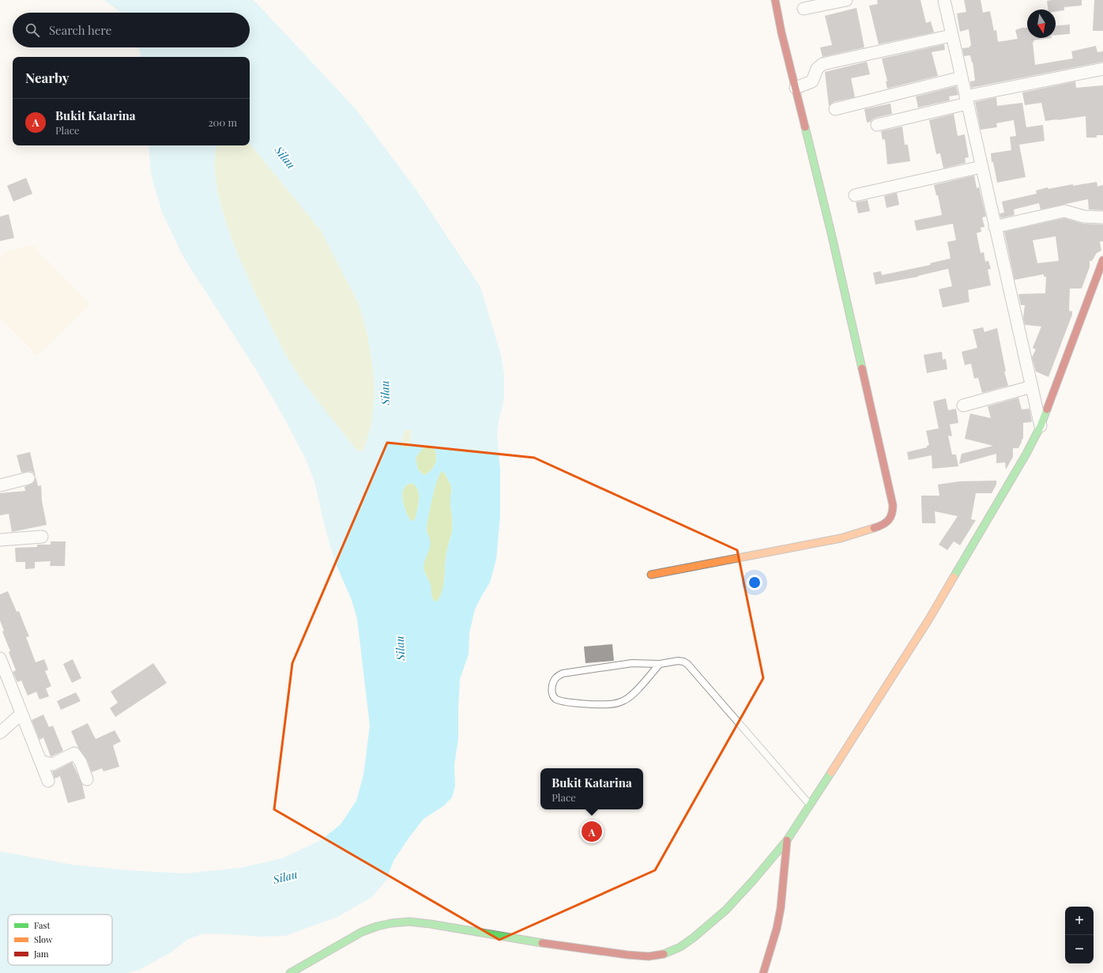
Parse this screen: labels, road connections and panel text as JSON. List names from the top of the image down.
{
  "water": ["Silau"],
  "legend": ["Fast", "Slow", "Jam"],
  "north": "bottom",
  "page": {
    "search": "Search here",
    "heading": "Nearby",
    "list": [
      {
        "mark": "A",
        "name": "Bukit Katarina",
        "note": "Place",
        "value": "200 m"
      }
    ],
    "popup": ["Bukit Katarina", "Place"],
    "pins": "A",
    "map_buttons": ["+", "−"]
  }
}
